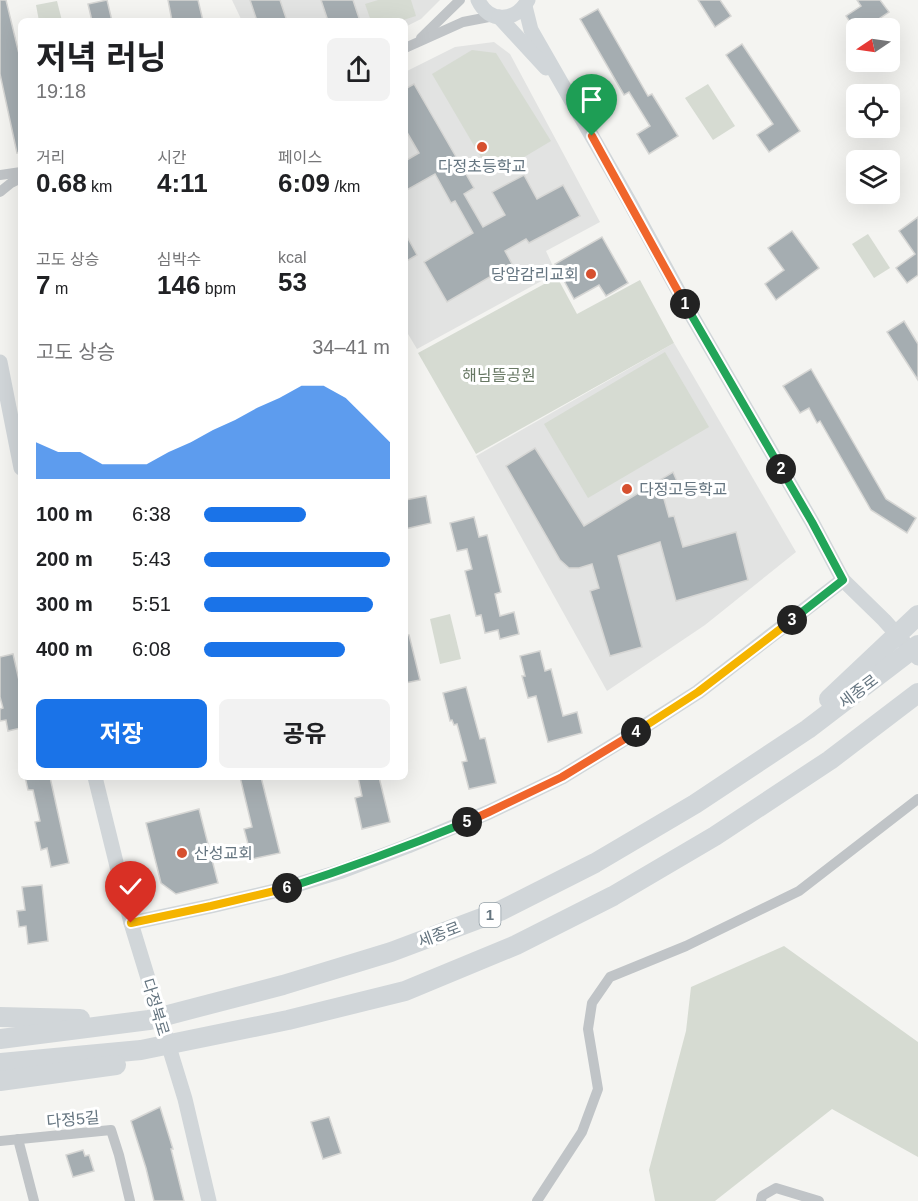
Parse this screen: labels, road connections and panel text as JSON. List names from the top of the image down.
{
  "streets": {
    "highway": ["세종로", "1"],
    "street": ["다정북로", "다정5길"]
  },
  "parks": ["해님뜰공원"],
  "places": [
    "다정초등학교",
    "당암감리교회",
    "다정고등학교",
    "산성교회"
  ],
  "north": "left",
  "page": {
    "heading": ["저녁 러닝", "19:18"],
    "stats": [
      ["거리", "0.68 km"],
      ["시간", "4:11"],
      ["페이스", "6:09 /km"],
      ["고도 상승", "7 m"],
      ["심박수", "146 bpm"],
      ["kcal", "53"]
    ],
    "pins": [
      "1",
      "2",
      "3",
      "4",
      "5",
      "6"
    ],
    "chart": ["고도 상승", "34–41 m"],
    "list": [
      {
        "name": "100 m",
        "note": "6:38"
      },
      {
        "name": "200 m",
        "note": "5:43"
      },
      {
        "name": "300 m",
        "note": "5:51"
      },
      {
        "name": "400 m",
        "note": "6:08"
      }
    ],
    "buttons": ["저장", "공유"]
  }
}
